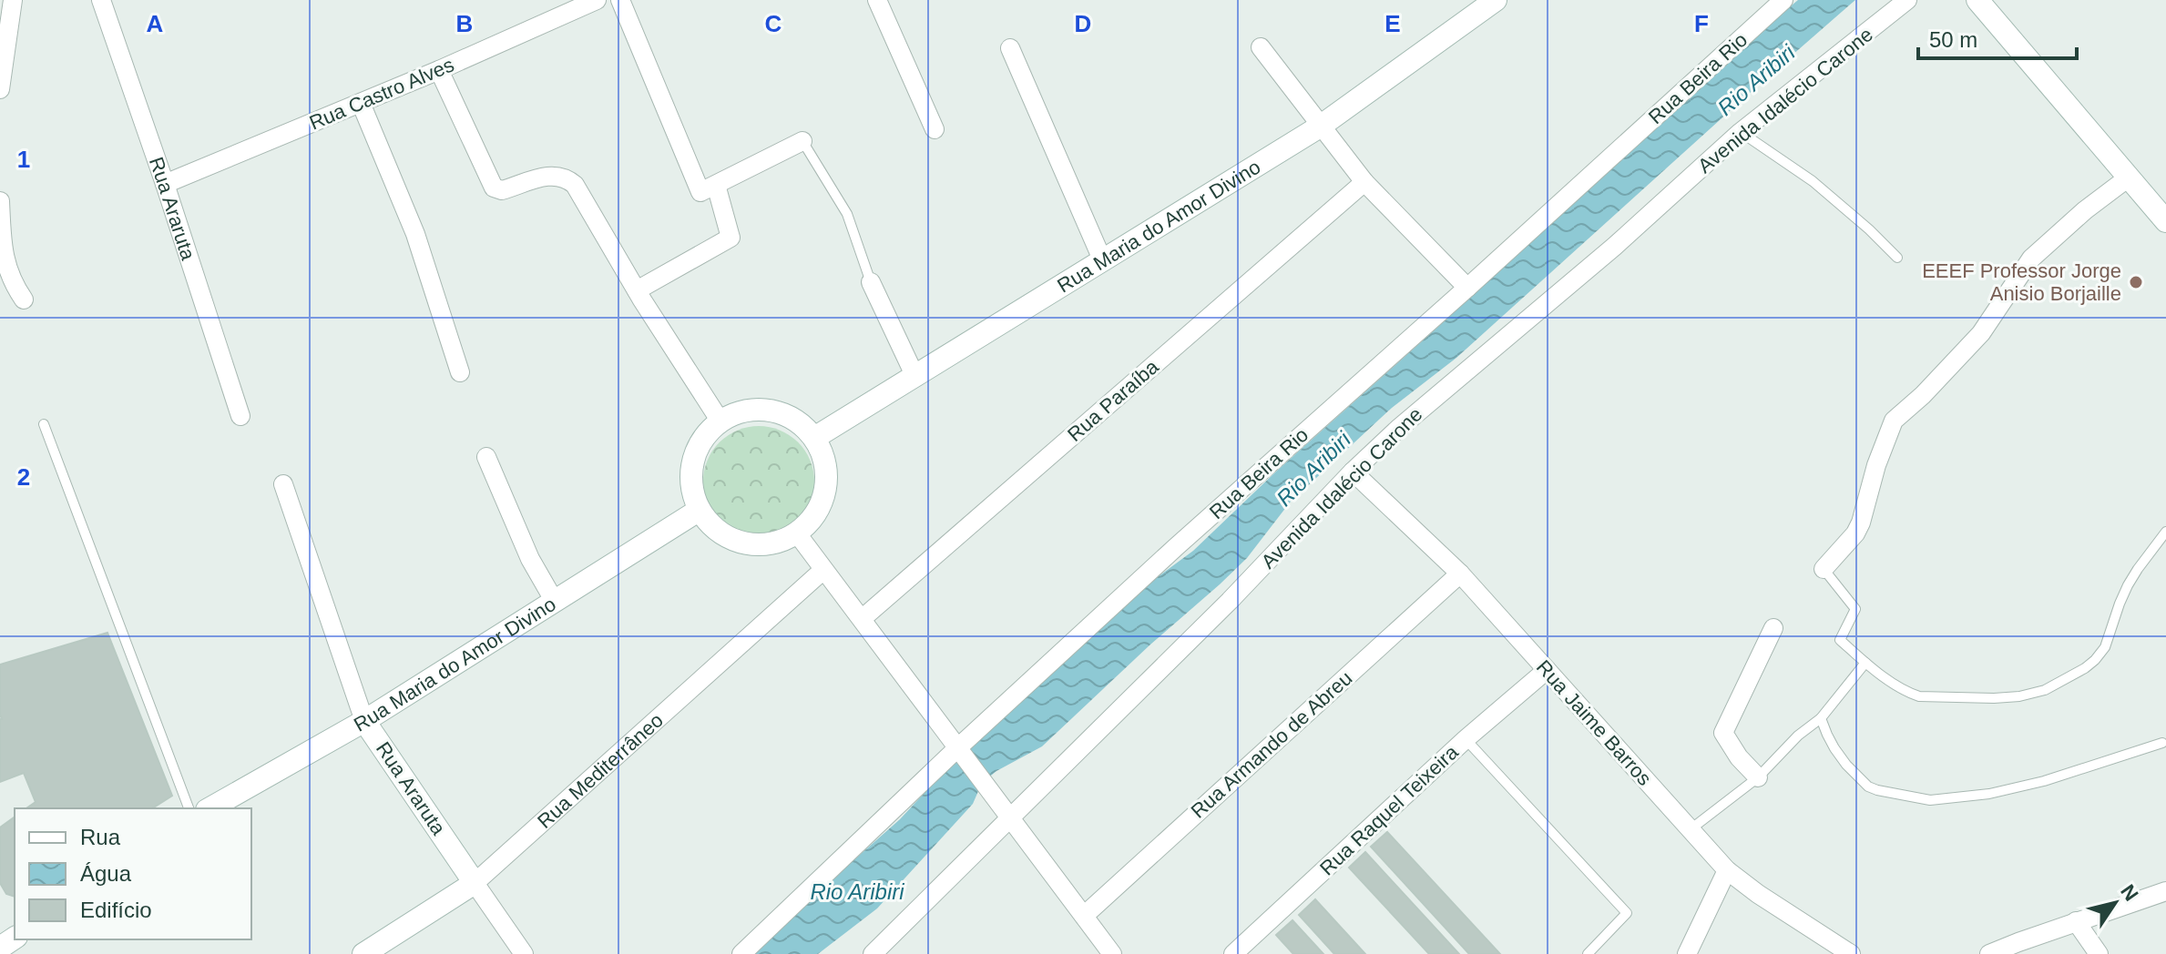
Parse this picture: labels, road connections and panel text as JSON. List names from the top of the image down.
{
  "streets": {
    "street": [
      "Rua Beira Rio",
      "Rua Castro Alves",
      "Avenida Idalécio Carone",
      "Rua Araruta",
      "Rua Maria do Amor Divino",
      "Rua Paraíba",
      "Rua Jaime Barros",
      "Rua Armando de Abreu",
      "Rua Mediterrâneo",
      "Rua Raquel Teixeira"
    ]
  },
  "crossings": [
    ["Rua Castro Alves", "Rua Araruta"],
    ["Avenida Idalécio Carone", "Rua Jaime Barros"],
    ["Rua Araruta", "Rua Maria do Amor Divino"],
    ["Rua Araruta", "Rua Mediterrâneo"],
    ["Rua Jaime Barros", "Rua Armando de Abreu"],
    ["Rua Jaime Barros", "Rua Raquel Teixeira"]
  ],
  "water": ["Rio Aribiri"],
  "places": ["EEEF Professor Jorge Anisio Borjaille"],
  "legend": ["Rua", "Água", "Edifício"],
  "scale_bar": "50 m",
  "north": "top right",
  "grid": {
    "columns": [
      "A",
      "B",
      "C",
      "D",
      "E",
      "F"
    ],
    "rows": ["1", "2"]
  }
}
